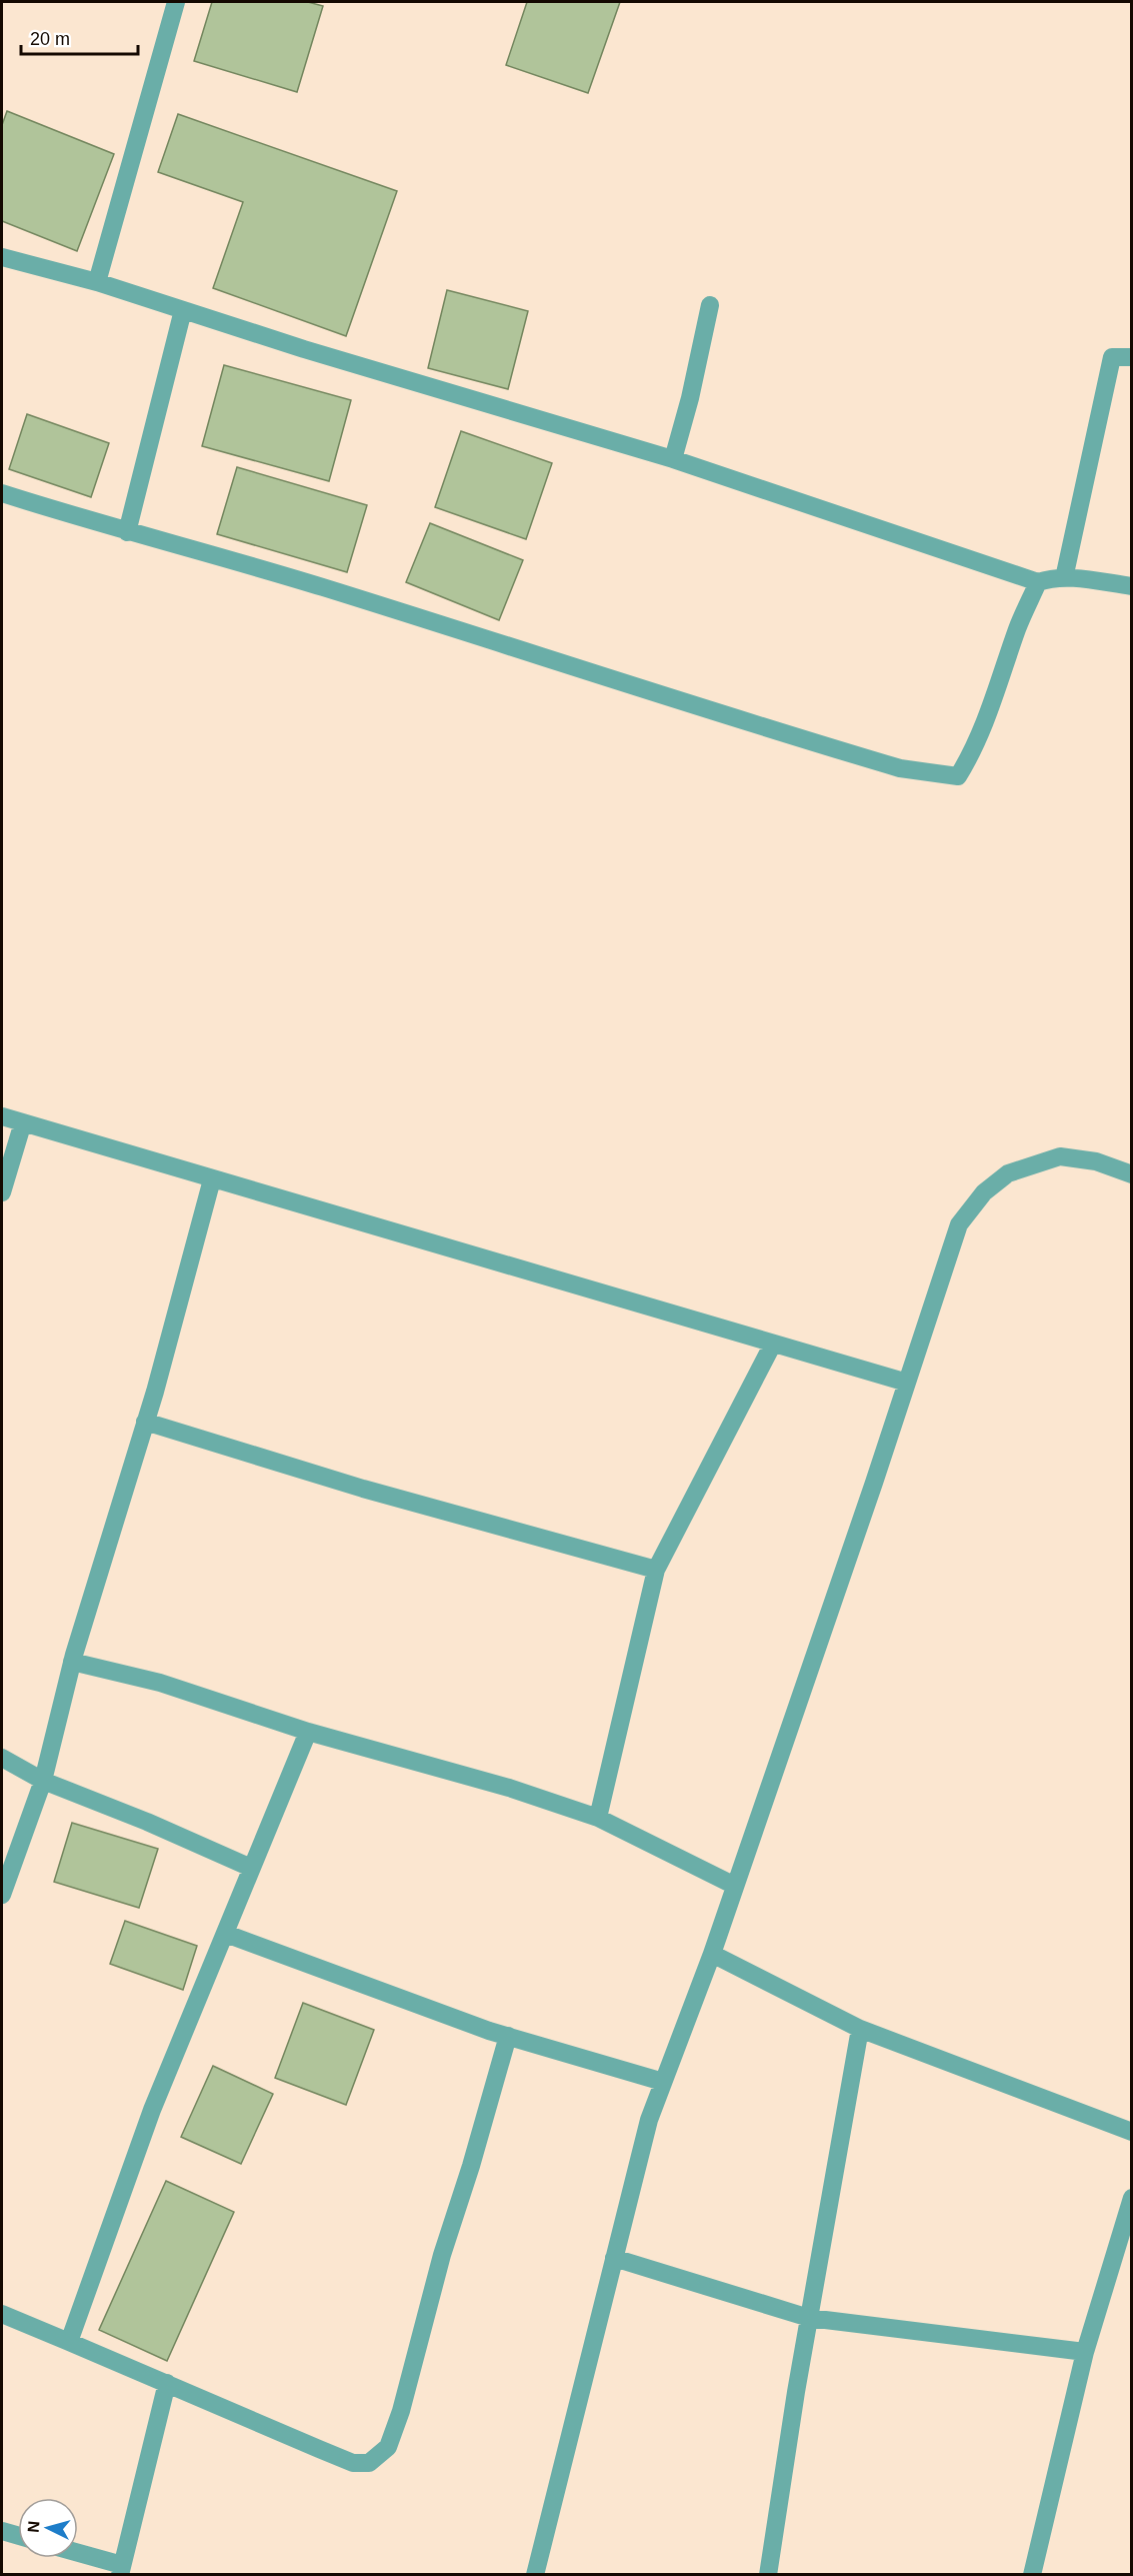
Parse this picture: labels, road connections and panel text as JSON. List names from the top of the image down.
{
  "scale_bar": "20 m",
  "north": "left"
}
